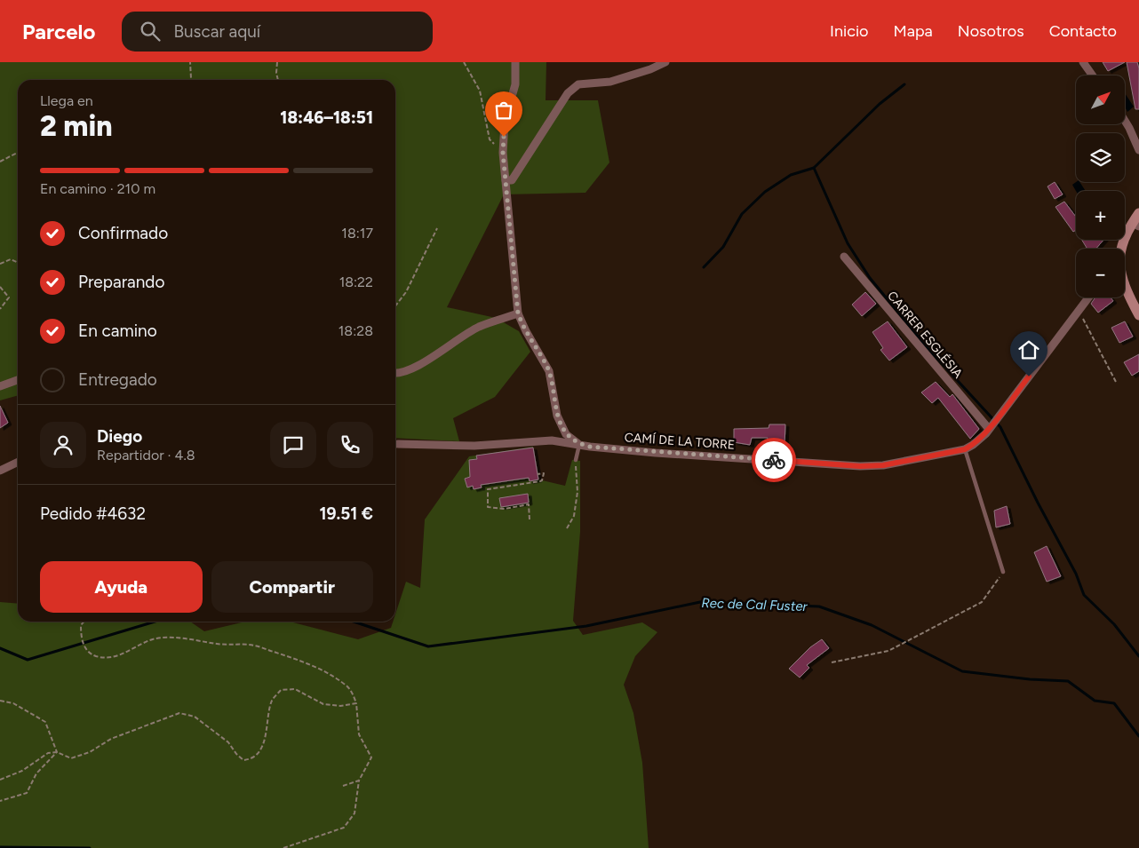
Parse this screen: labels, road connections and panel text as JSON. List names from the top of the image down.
{
  "streets": {
    "street": ["CARRER ESGLÉSIA", "CAMÍ DE LA TORRE"]
  },
  "crossings": [
    ["CARRER ESGLÉSIA", "CAMÍ DE LA TORRE"]
  ],
  "water": ["Rec de Cal Fuster"],
  "north": "top right",
  "page": {
    "header": "Parcelo",
    "search": "Buscar aquí",
    "nav": [
      "Inicio",
      "Mapa",
      "Nosotros",
      "Contacto"
    ],
    "map_buttons": ["+", "−"],
    "heading": ["2 min", "Llega en", "18:46–18:51"],
    "panel": [
      "Diego",
      "Repartidor · 4.8",
      "Pedido #4632",
      "19.51 €"
    ],
    "bar": "En camino · 210 m",
    "list": [
      ["Confirmado", "18:17"],
      ["Preparando", "18:22"],
      ["En camino", "18:28"],
      "Entregado"
    ],
    "buttons": ["Ayuda", "Compartir"]
  }
}
